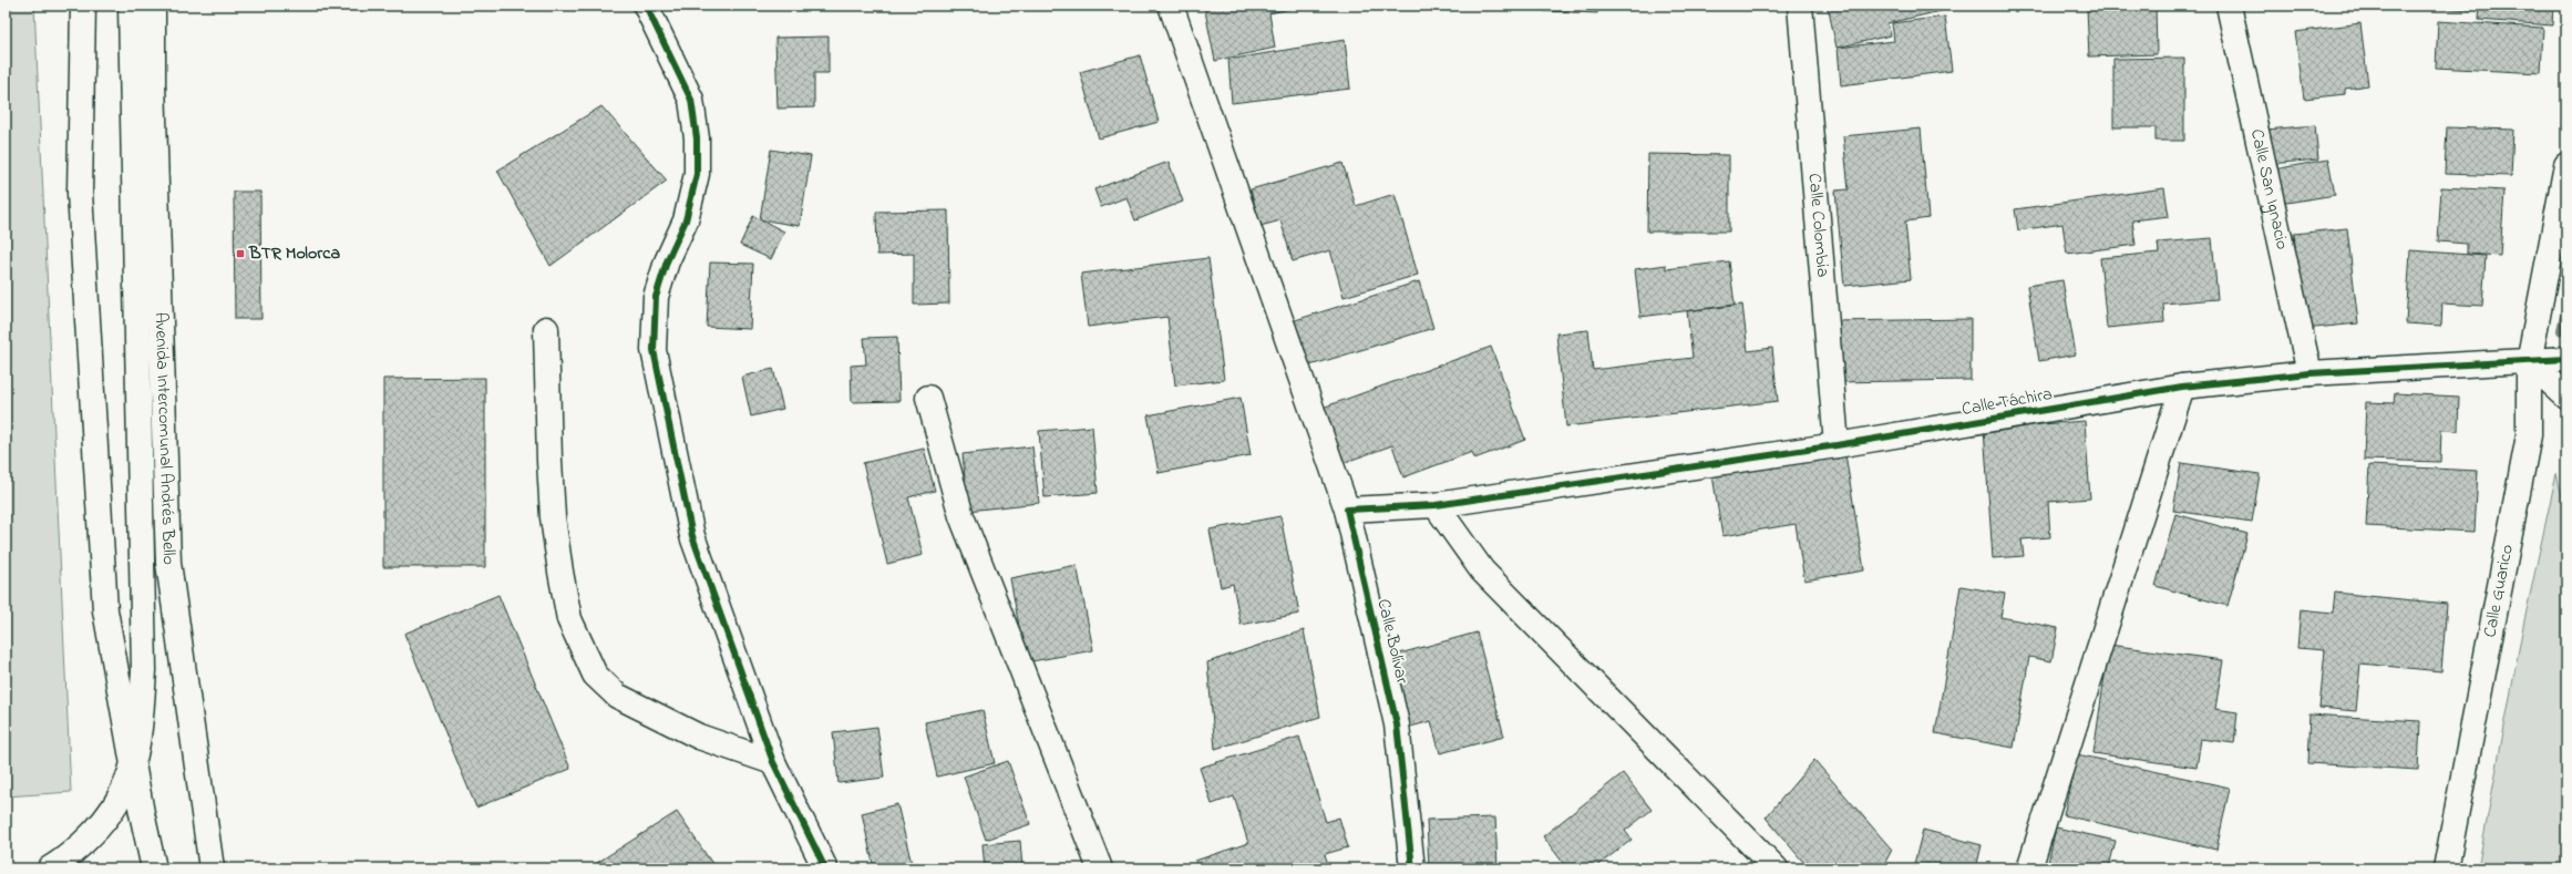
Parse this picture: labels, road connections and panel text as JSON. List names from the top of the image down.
{
  "streets": {
    "main road": [
      "Calle San Ignacio",
      "Calle Colombia",
      "Calle Táchira",
      "Avenida Intercomunal Andrés Bello",
      "Calle Guarico",
      "Calle Bolívar"
    ]
  },
  "crossings": [
    ["Calle San Ignacio", "Calle Táchira"],
    ["Calle Colombia", "Calle Táchira"],
    ["Calle Táchira", "Calle Guarico"]
  ],
  "places": {
    "transit": ["BTR Molorca"]
  }
}
